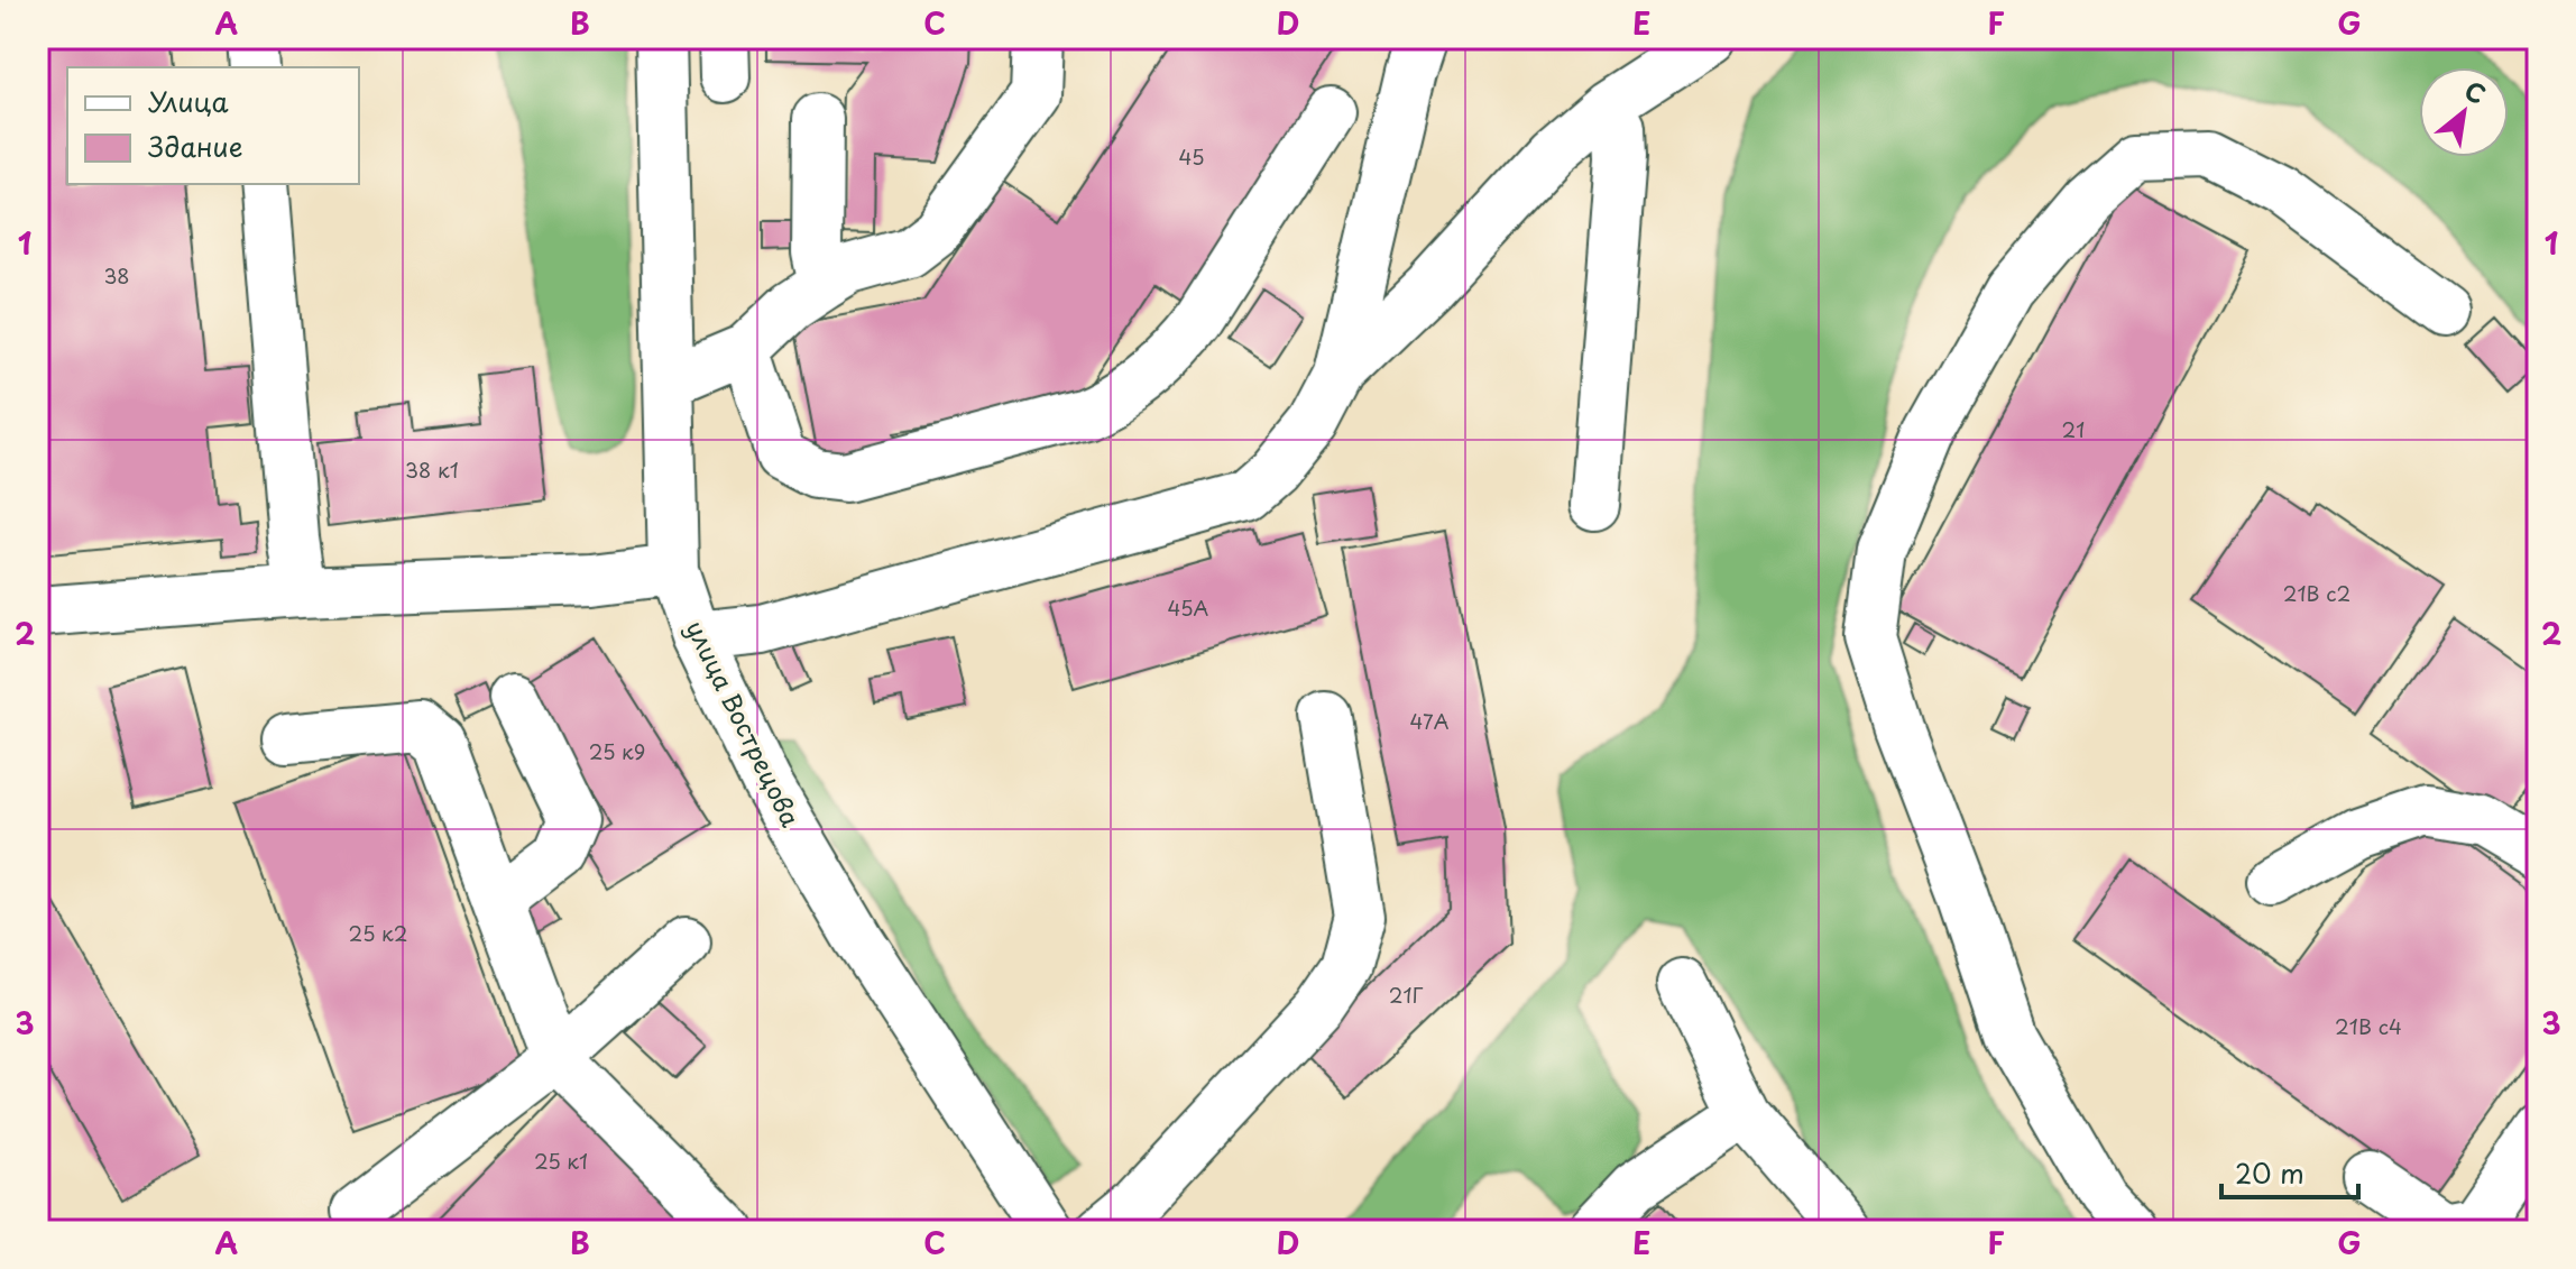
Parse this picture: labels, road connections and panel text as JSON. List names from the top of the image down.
{
  "streets": {
    "street": ["улица Вострецова"]
  },
  "house_numbers": [
    "45",
    "38",
    "21",
    "38 к1",
    "21В с2",
    "45А",
    "47А",
    "25 к9",
    "25 к2",
    "21Г",
    "21В с4",
    "25 к1"
  ],
  "legend": ["Улица", "Здание"],
  "scale_bar": "20 m",
  "north": "top right",
  "grid": {
    "columns": [
      "A",
      "B",
      "C",
      "D",
      "E",
      "F",
      "G"
    ],
    "rows": ["1", "2", "3"]
  }
}
